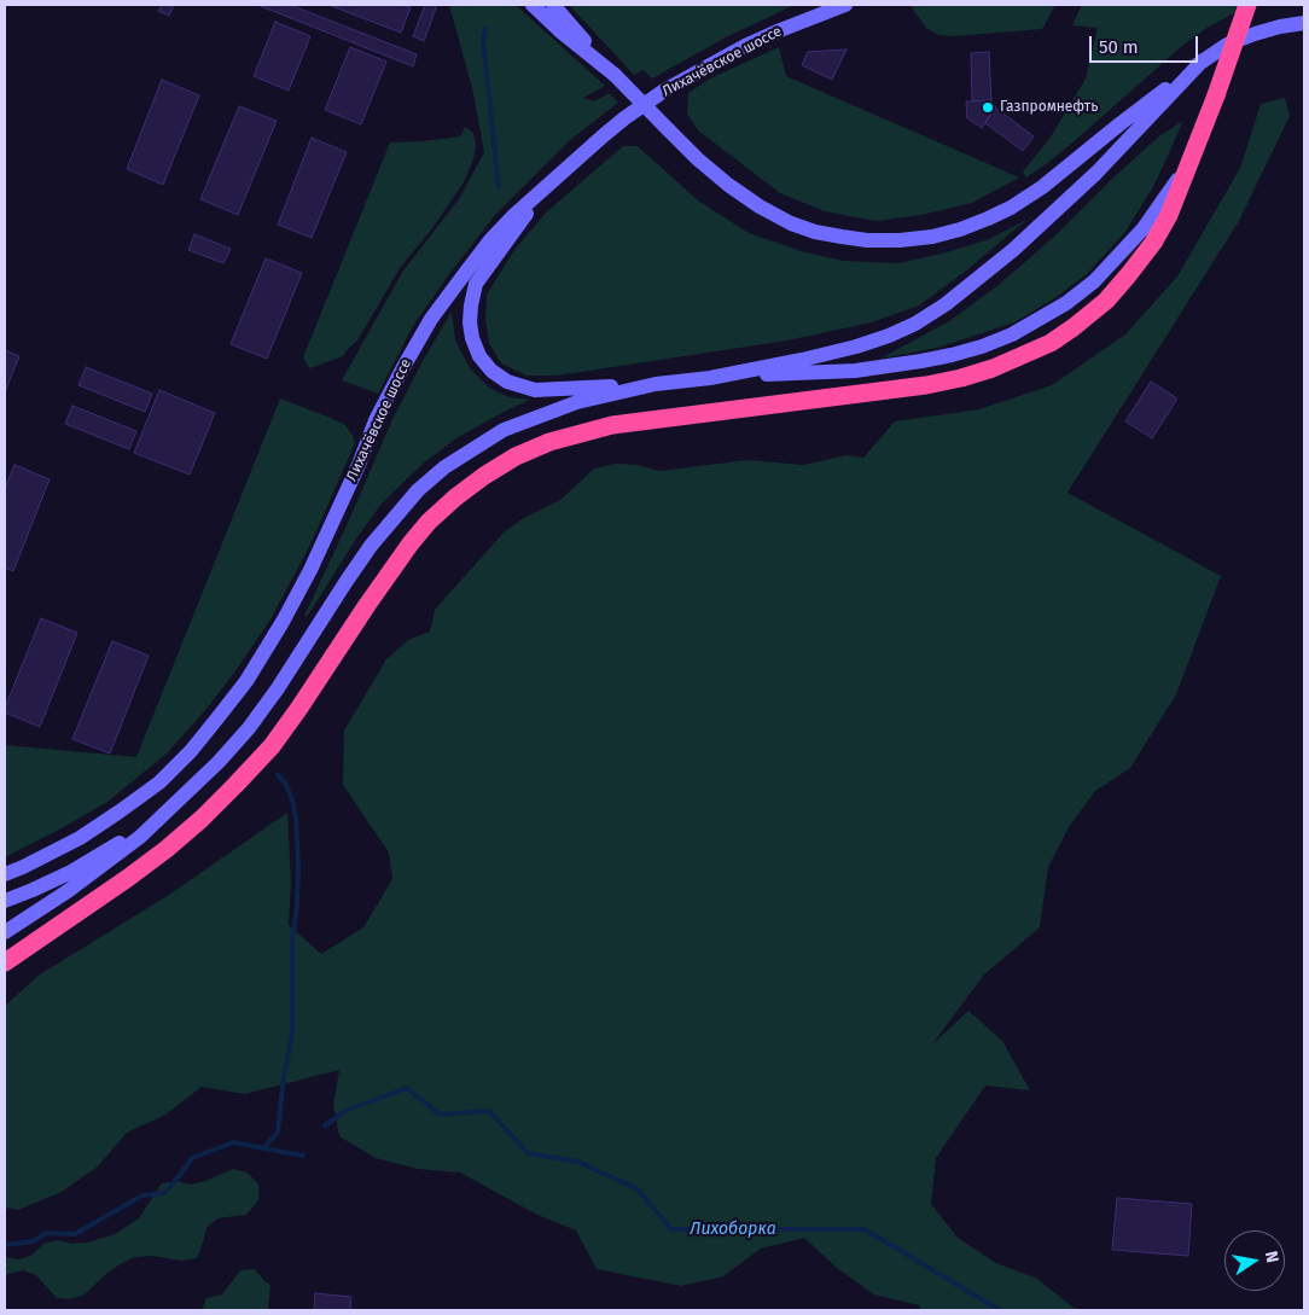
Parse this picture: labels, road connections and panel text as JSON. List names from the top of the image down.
{
  "streets": {
    "main road": ["Лихачёвское шоссе"]
  },
  "water": ["Лихоборка"],
  "places": ["Газпромнефть"],
  "scale_bar": "50 m",
  "north": "right"
}
